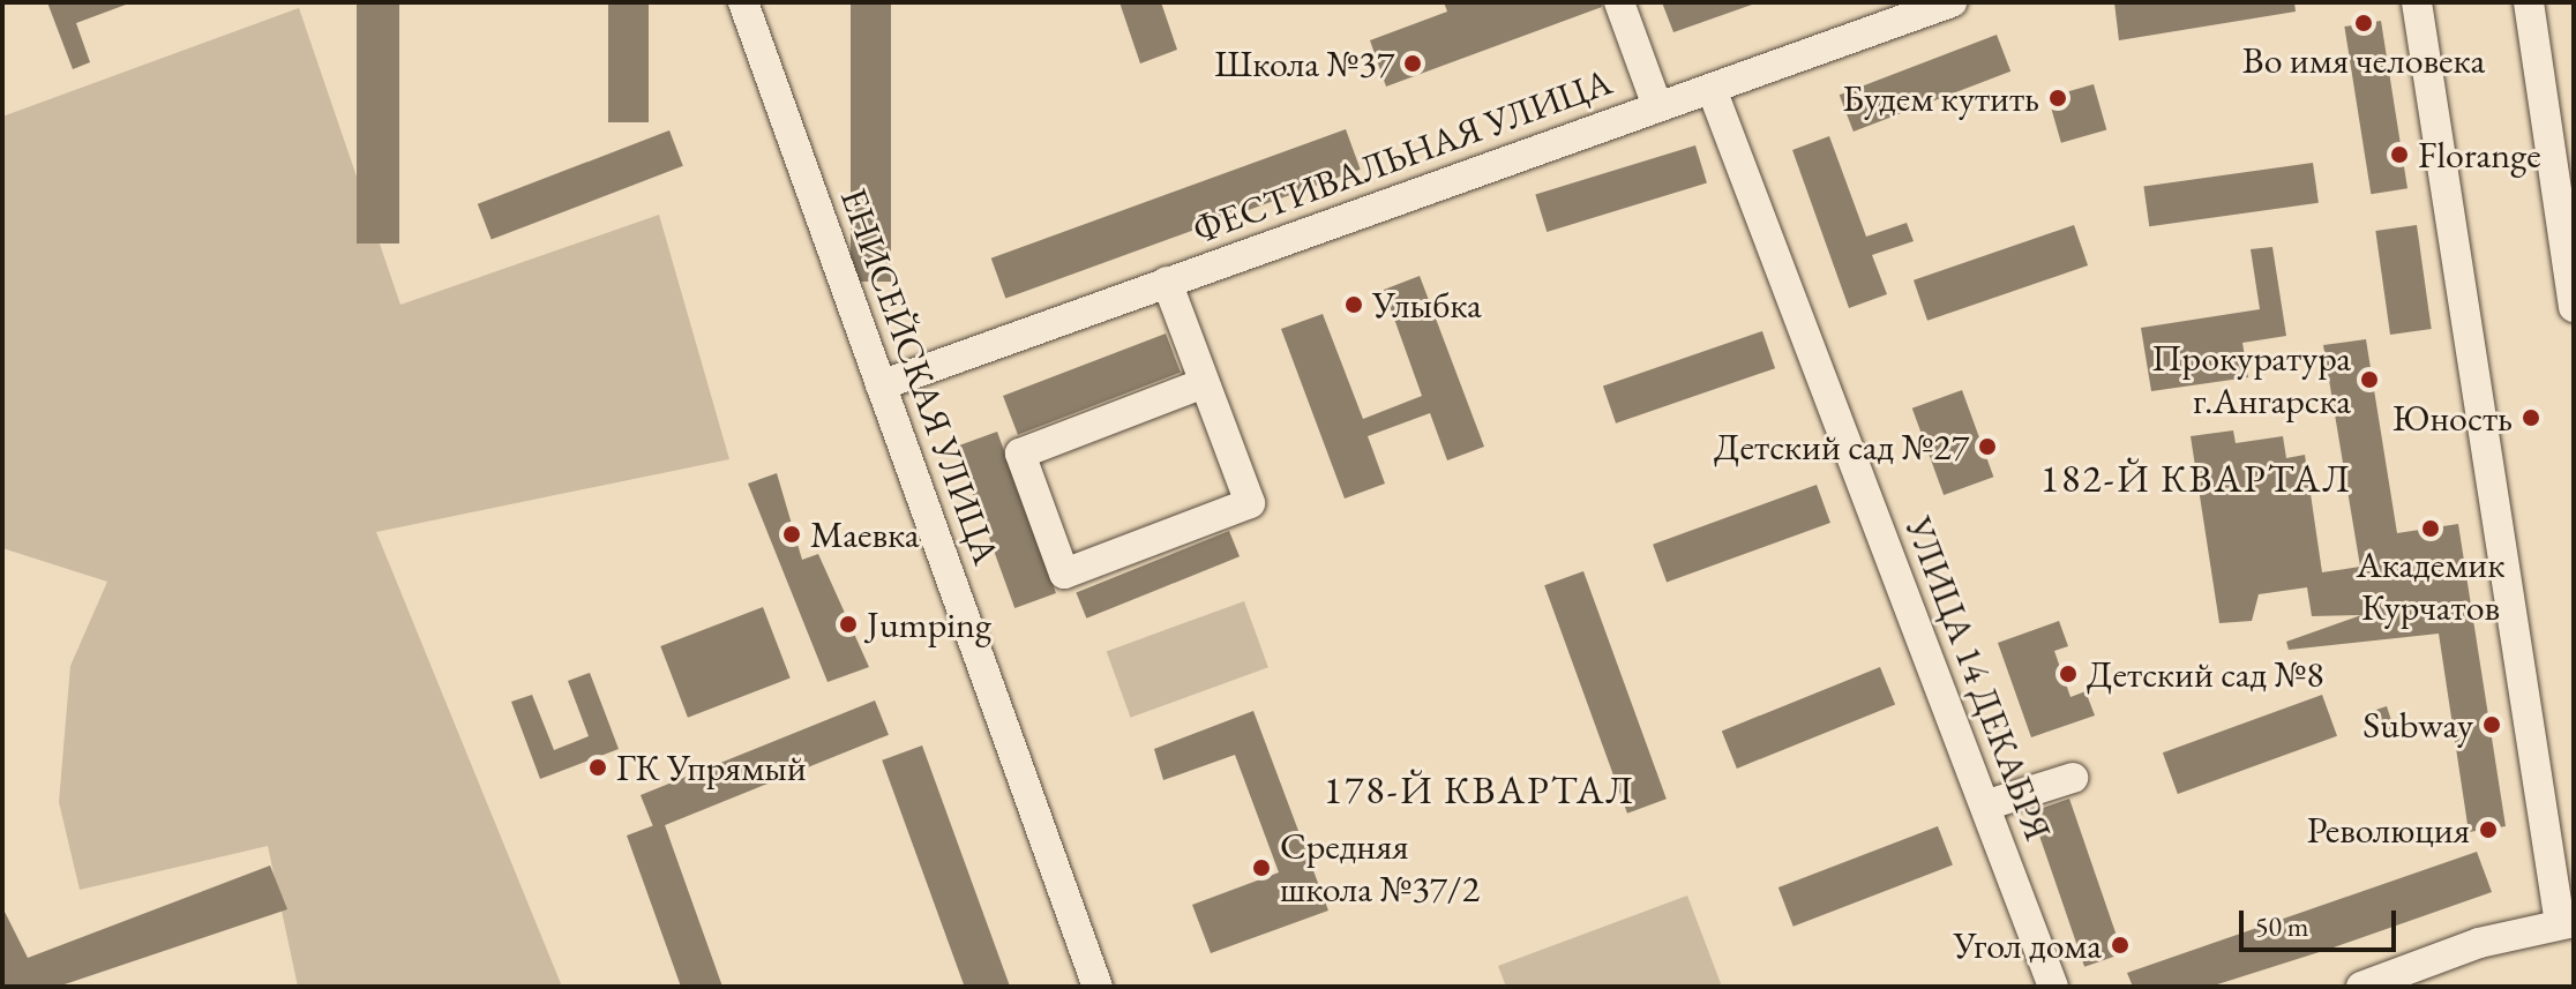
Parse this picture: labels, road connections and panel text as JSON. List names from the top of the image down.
{
  "streets": {
    "street": ["ФЕСТИВАЛЬНАЯ УЛИЦА", "ЕНИСЕЙСКАЯ УЛИЦА", "УЛИЦА 14 ДЕКАБРЯ"]
  },
  "crossings": [
    ["ФЕСТИВАЛЬНАЯ УЛИЦА", "ЕНИСЕЙСКАЯ УЛИЦА"],
    ["ФЕСТИВАЛЬНАЯ УЛИЦА", "УЛИЦА 14 ДЕКАБРЯ"]
  ],
  "districts": ["182-Й КВАРТАЛ", "178-Й КВАРТАЛ"],
  "places": [
    "Во имя человека",
    "Школа №37",
    "Будем кутить",
    "Florange",
    "Улыбка",
    "Прокуратура г.Ангарска",
    "Юность",
    "Детский сад №27",
    "Академик Курчатов",
    "Маевка",
    "Jumping",
    "Детский сад №8",
    "Subway",
    "ГК Упрямый",
    "Революция",
    "Средняя школа №37/2",
    "Угол дома"
  ],
  "scale_bar": "50 m"
}
